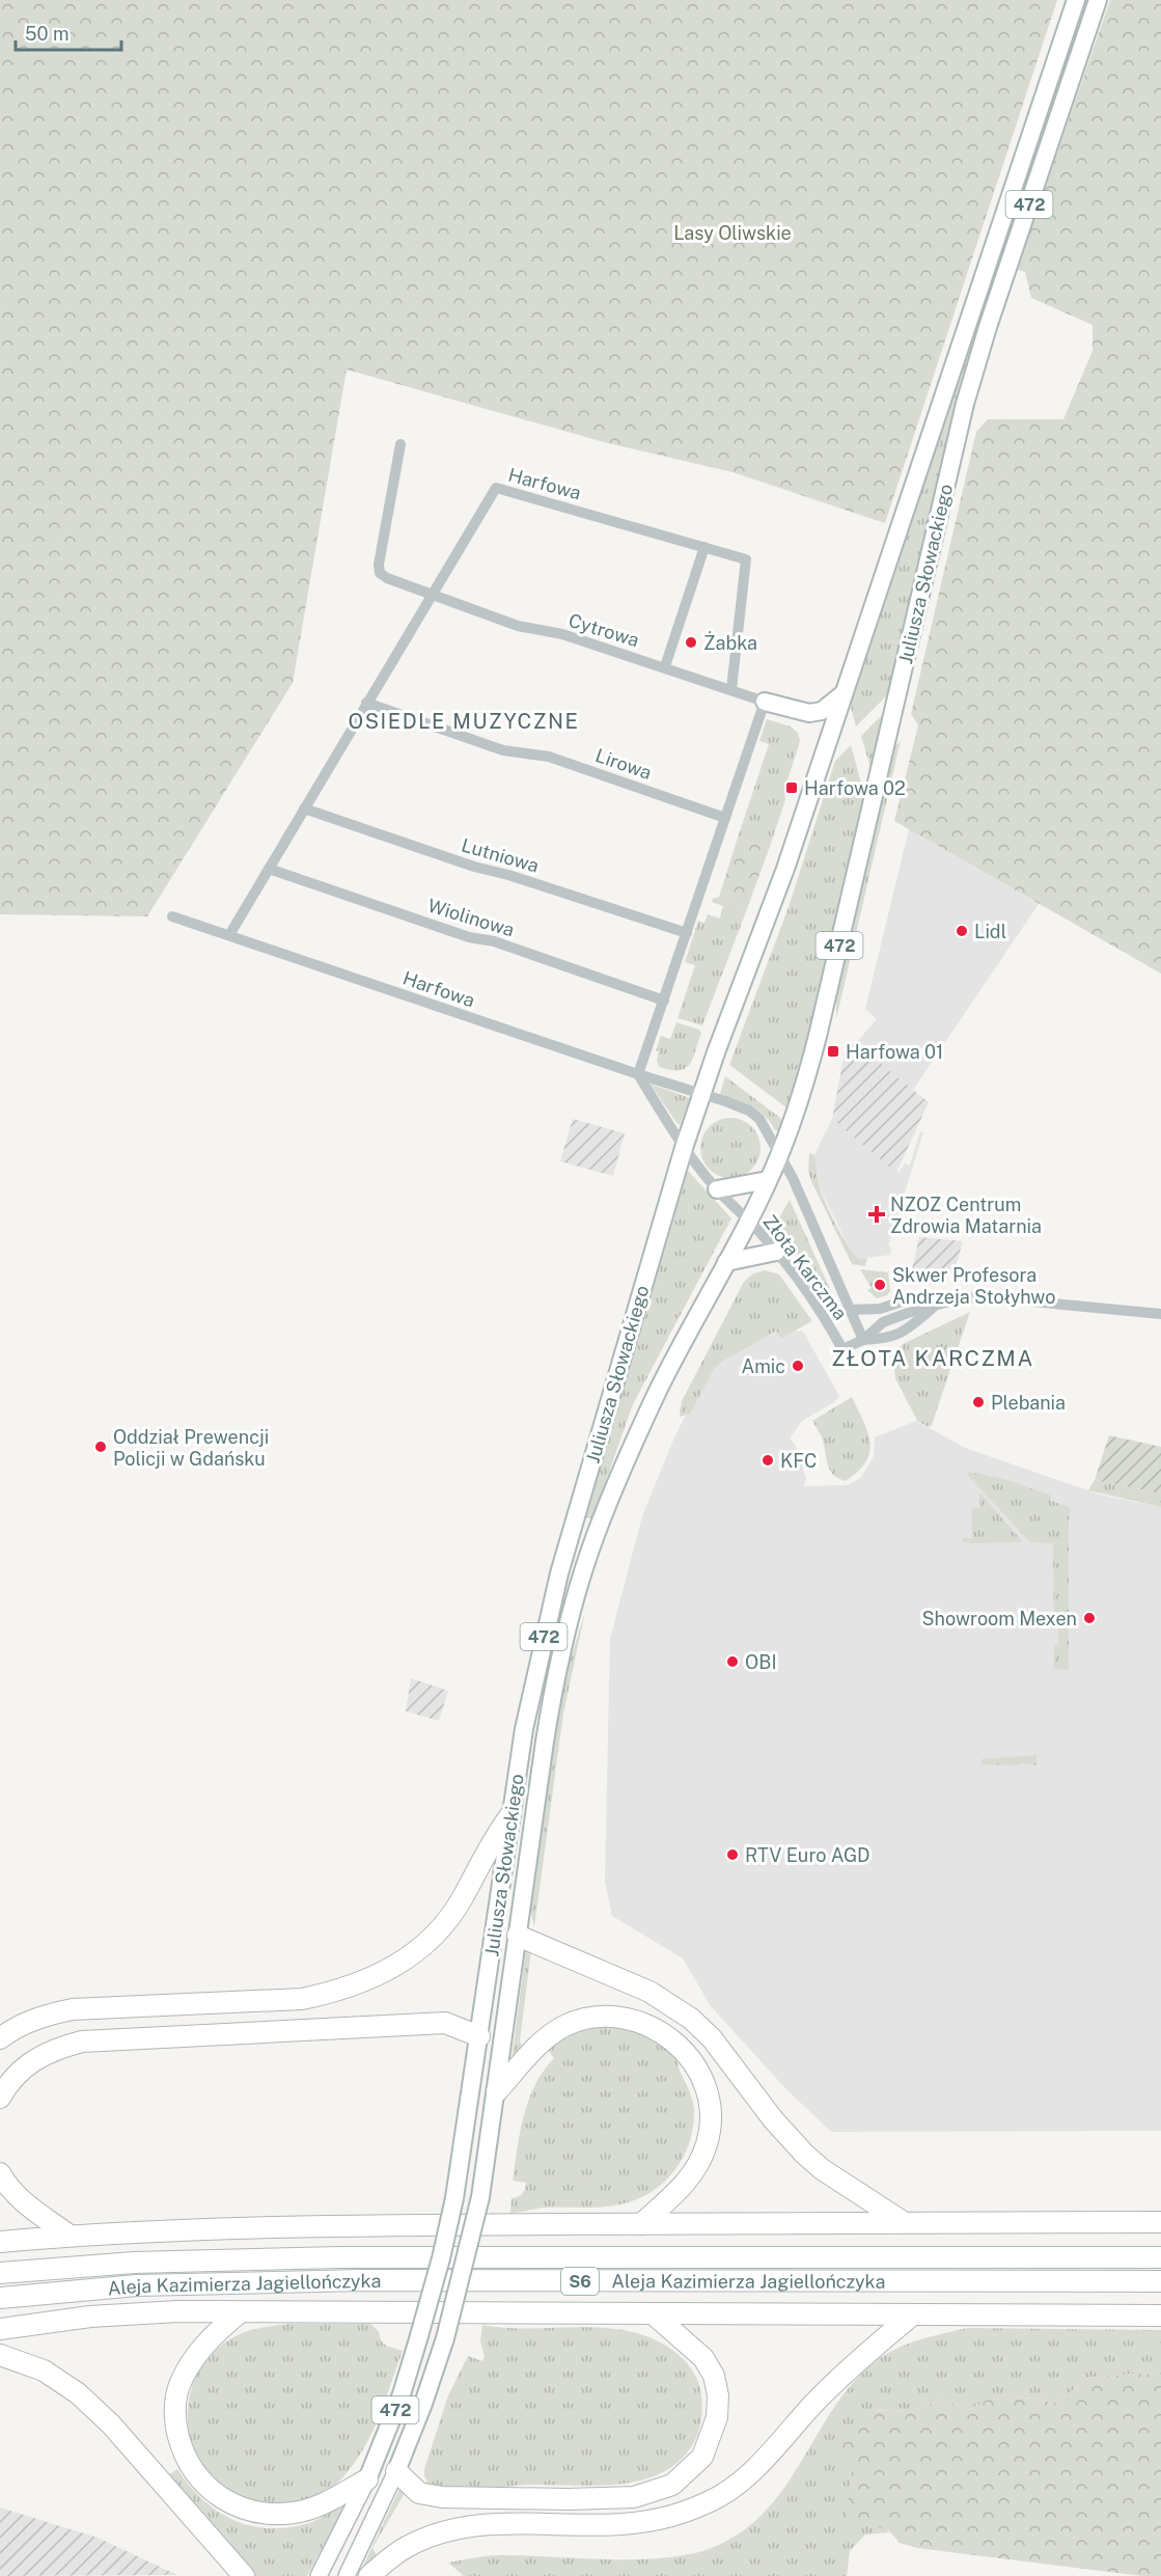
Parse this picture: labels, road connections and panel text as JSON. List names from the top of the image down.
{
  "streets": {
    "highway": ["Aleja Kazimierza Jagiellończyka", "S6"],
    "main road": ["472", "Juliusza Słowackiego"],
    "street": [
      "Harfowa",
      "Cytrowa",
      "Lirowa",
      "Lutniowa",
      "Wiolinowa",
      "Złota Karczma"
    ]
  },
  "crossings": [
    ["472", "Harfowa"],
    ["472", "Juliusza Słowackiego"],
    ["472", "Złota Karczma"],
    ["Harfowa", "Juliusza Słowackiego"],
    ["Harfowa", "Cytrowa"],
    ["Harfowa", "Lirowa"],
    ["Harfowa", "Lutniowa"],
    ["Harfowa", "Wiolinowa"],
    ["Harfowa", "Złota Karczma"],
    ["Juliusza Słowackiego", "Złota Karczma"]
  ],
  "districts": ["OSIEDLE MUZYCZNE", "ZŁOTA KARCZMA"],
  "parks": ["Lasy Oliwskie"],
  "places": {
    "other": [
      "Żabka",
      "Lidl",
      "Skwer Profesora Andrzeja Stołyhwo",
      "Amic",
      "Plebania",
      "Oddział Prewencji Policji w Gdańsku",
      "KFC",
      "Showroom Mexen",
      "OBI",
      "RTV Euro AGD"
    ],
    "transit": ["Harfowa 02", "Harfowa 01"],
    "health": ["NZOZ Centrum Zdrowia Matarnia"]
  },
  "scale_bar": "50 m"
}
